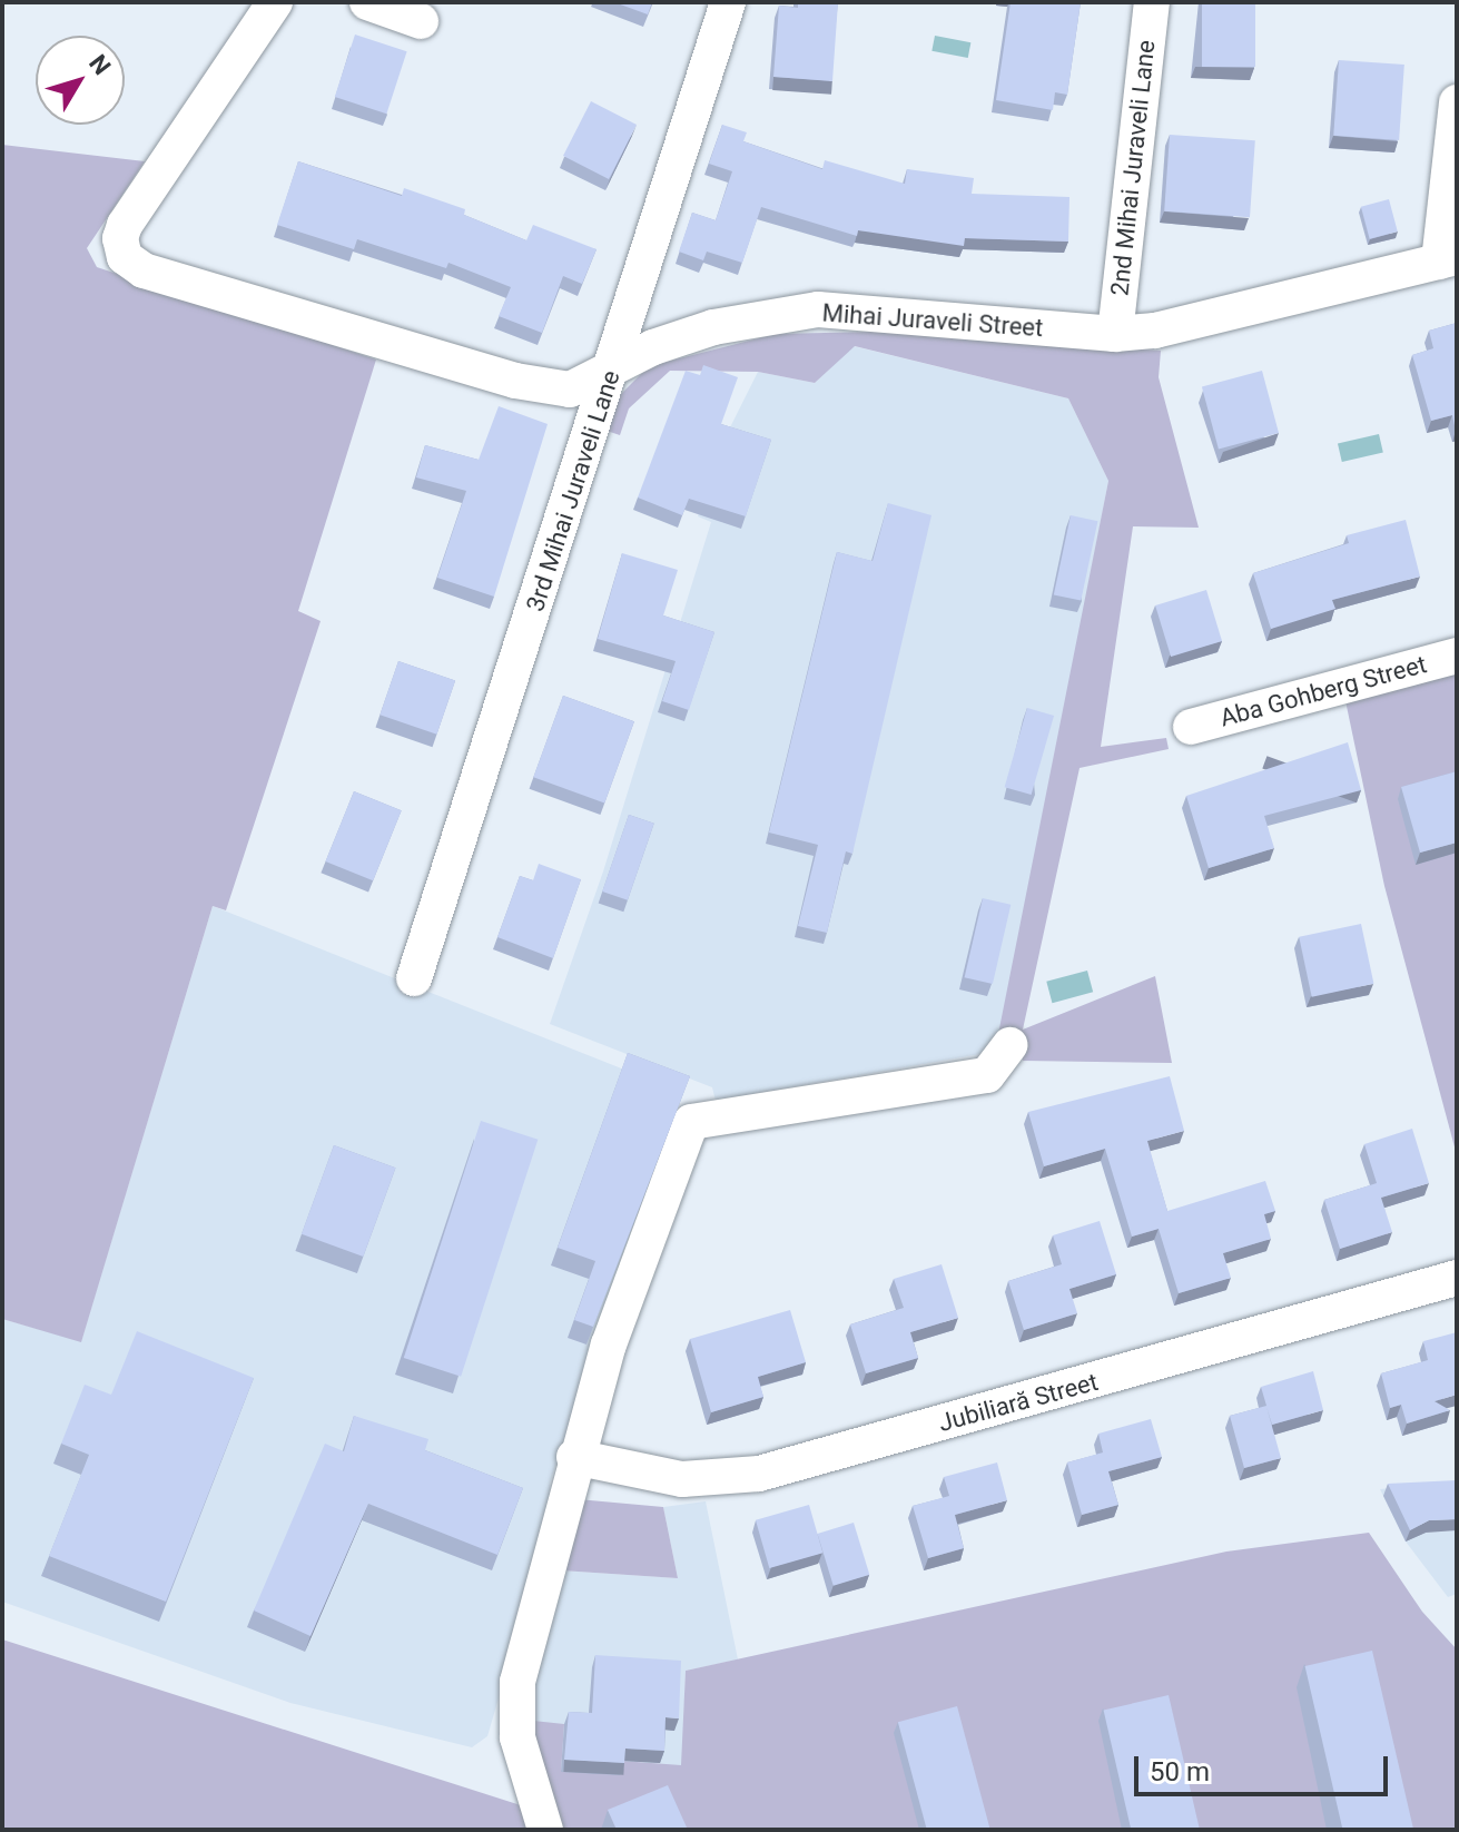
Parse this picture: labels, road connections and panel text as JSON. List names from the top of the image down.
{
  "streets": {
    "street": [
      "2nd Mihai Juraveli Lane",
      "Mihai Juraveli Street",
      "3rd Mihai Juraveli Lane",
      "Aba Gohberg Street",
      "Jubiliară Street"
    ]
  },
  "crossings": [
    ["2nd Mihai Juraveli Lane", "Mihai Juraveli Street"],
    ["Mihai Juraveli Street", "3rd Mihai Juraveli Lane"]
  ],
  "scale_bar": "50 m",
  "north": "top right"
}
